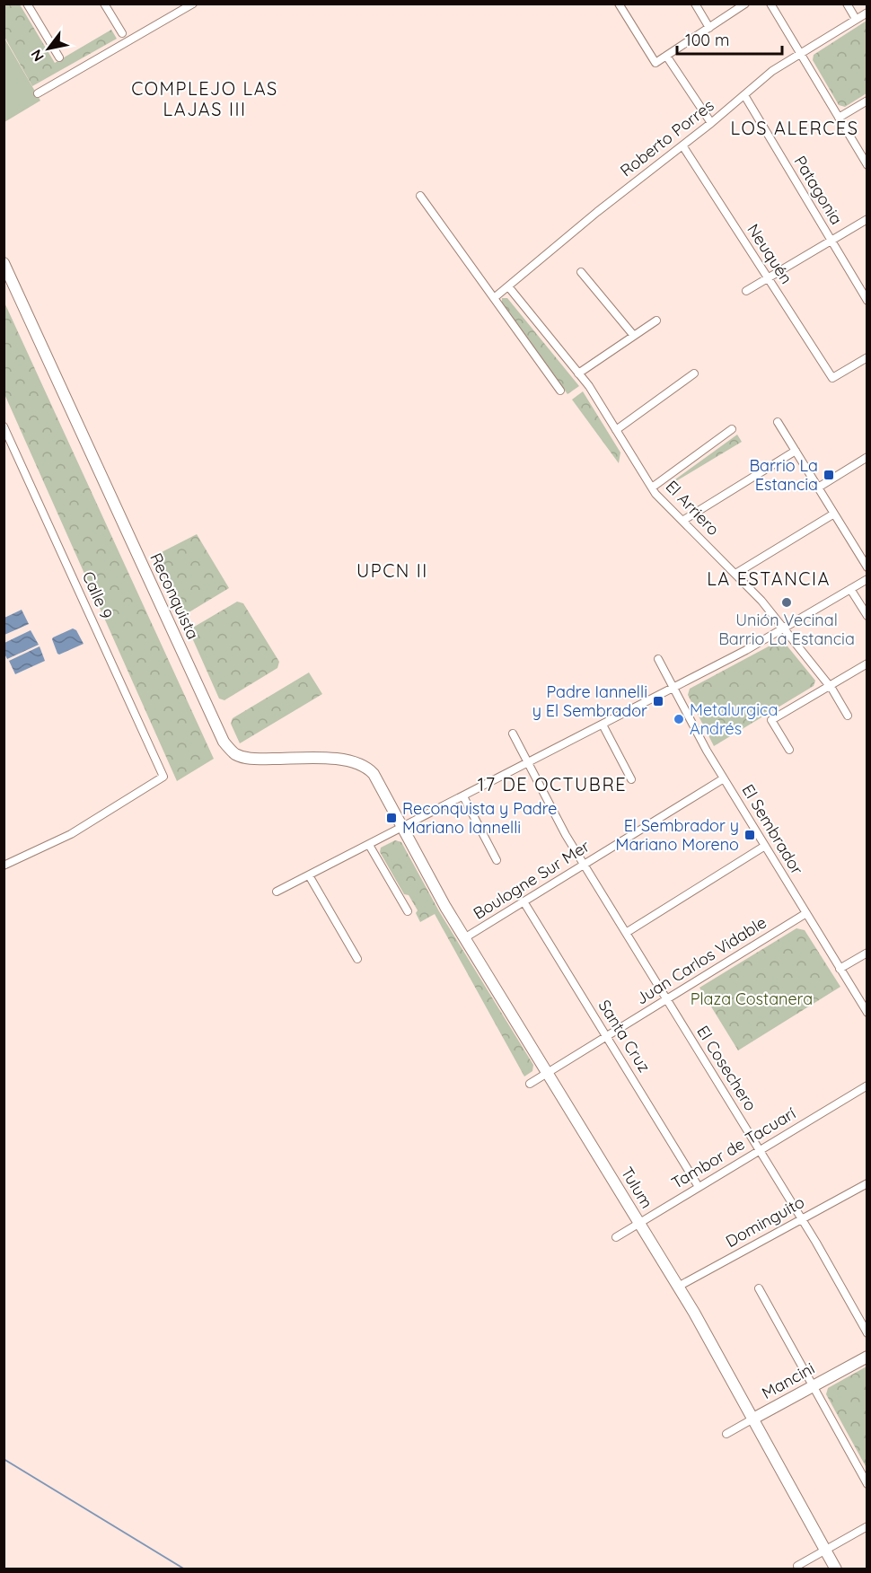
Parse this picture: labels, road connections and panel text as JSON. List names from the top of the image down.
{
  "streets": {
    "street": [
      "Roberto Porres",
      "Patagonia",
      "Neuquén",
      "El Arriero",
      "Calle 9",
      "Reconquista",
      "El Sembrador",
      "Boulogne Sur Mer",
      "Juan Carlos Vidable",
      "Santa Cruz",
      "El Cosechero",
      "Tambor de Tacuarí",
      "Tulum",
      "Dominguito",
      "Mancini"
    ]
  },
  "crossings": [
    ["Roberto Porres", "Patagonia"],
    ["Roberto Porres", "Neuquén"],
    ["Roberto Porres", "El Arriero"],
    ["Reconquista", "Tulum"],
    ["El Sembrador", "Boulogne Sur Mer"],
    ["El Sembrador", "Juan Carlos Vidable"],
    ["Boulogne Sur Mer", "Santa Cruz"],
    ["Boulogne Sur Mer", "El Cosechero"],
    ["Boulogne Sur Mer", "Tulum"],
    ["Juan Carlos Vidable", "Santa Cruz"],
    ["Juan Carlos Vidable", "El Cosechero"],
    ["Juan Carlos Vidable", "Tulum"],
    ["Santa Cruz", "Tambor de Tacuarí"],
    ["El Cosechero", "Tambor de Tacuarí"],
    ["El Cosechero", "Dominguito"],
    ["Tambor de Tacuarí", "Tulum"],
    ["Tulum", "Dominguito"],
    ["Tulum", "Mancini"]
  ],
  "districts": [
    "COMPLEJO LAS LAJAS III",
    "LOS ALERCES",
    "UPCN II",
    "LA ESTANCIA",
    "17 DE OCTUBRE"
  ],
  "parks": ["Plaza Costanera"],
  "places": {
    "transit": [
      "Barrio La Estancia",
      "Padre Iannelli y El Sembrador",
      "Reconquista y Padre Mariano Iannelli",
      "El Sembrador y Mariano Moreno"
    ],
    "other": ["Unión Vecinal Barrio La Estancia", "Metalurgica Andrés"]
  },
  "scale_bar": "100 m",
  "north": "bottom left"
}
